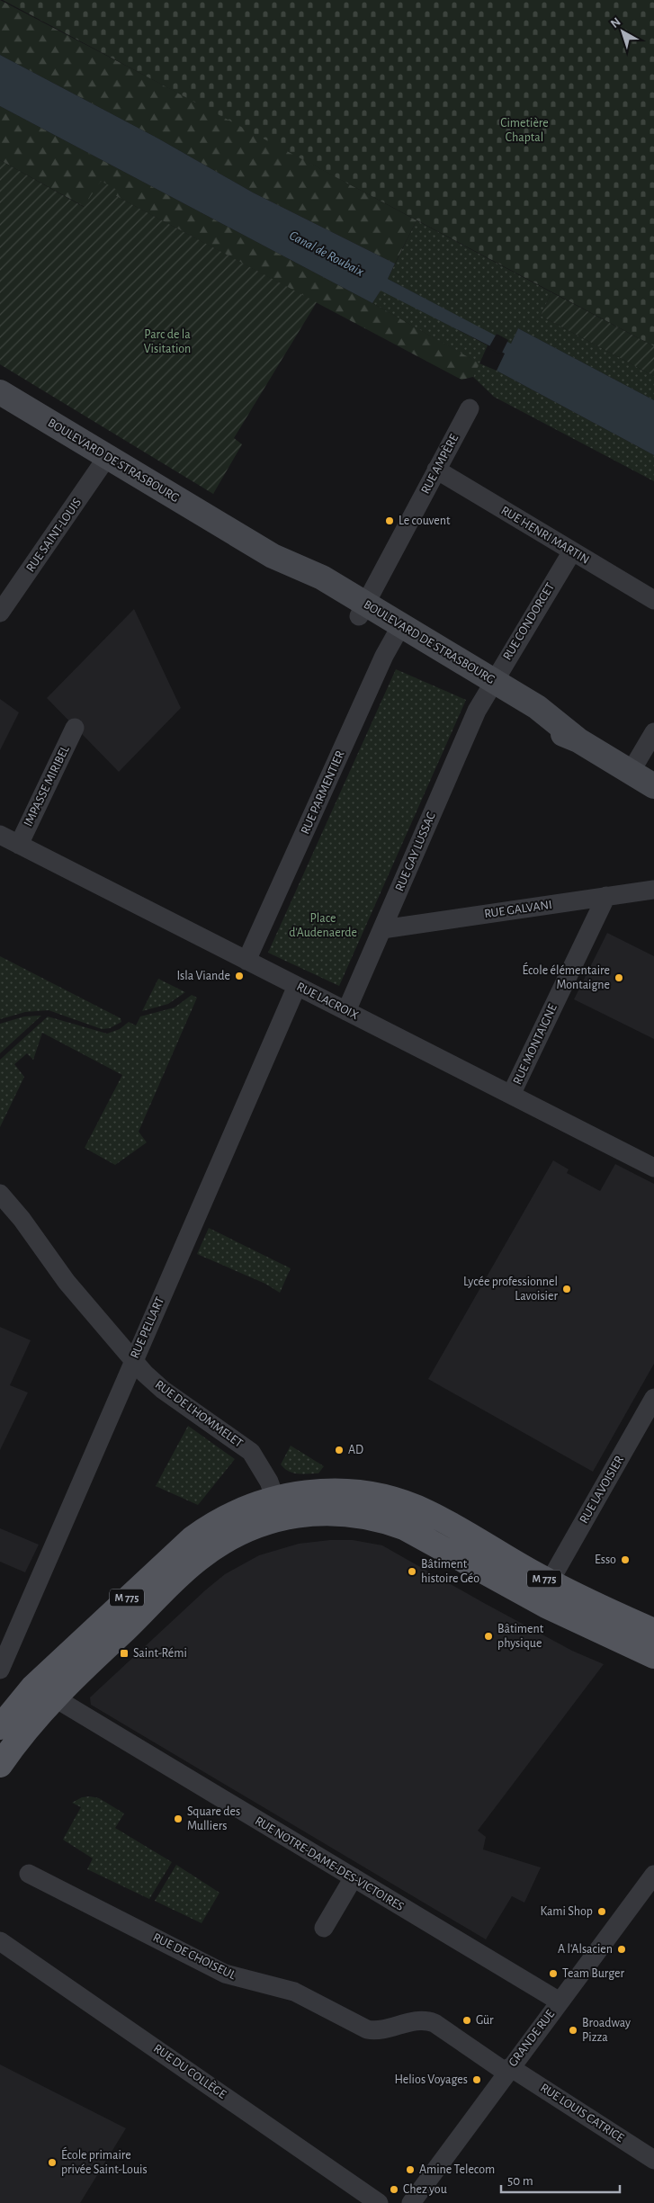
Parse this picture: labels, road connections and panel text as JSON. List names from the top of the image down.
{
  "streets": {
    "main road": ["BOULEVARD DE STRASBOURG", "M 775"],
    "street": [
      "RUE AMPÈRE",
      "RUE SAINT-LOUIS",
      "RUE HENRI MARTIN",
      "RUE CONDORCET",
      "IMPASSE MIRIBEL",
      "RUE PARMENTIER",
      "RUE GAY LUSSAC",
      "RUE GALVANI",
      "RUE LACROIX",
      "RUE MONTAIGNE",
      "RUE PELLART",
      "RUE DE L'HOMMELET",
      "RUE LAVOISIER",
      "RUE NOTRE-DAME-DES-VICTOIRES",
      "RUE DE CHOISEUL",
      "GRANDE RUE",
      "RUE DU COLLÈGE",
      "RUE LOUIS CATRICE"
    ]
  },
  "crossings": [
    ["BOULEVARD DE STRASBOURG", "RUE AMPÈRE"],
    ["BOULEVARD DE STRASBOURG", "RUE SAINT-LOUIS"],
    ["BOULEVARD DE STRASBOURG", "RUE CONDORCET"],
    ["BOULEVARD DE STRASBOURG", "RUE PARMENTIER"],
    ["BOULEVARD DE STRASBOURG", "RUE GAY LUSSAC"],
    ["RUE AMPÈRE", "RUE HENRI MARTIN"],
    ["RUE HENRI MARTIN", "RUE CONDORCET"],
    ["RUE CONDORCET", "RUE GAY LUSSAC"],
    ["IMPASSE MIRIBEL", "RUE LACROIX"],
    ["RUE PARMENTIER", "RUE LACROIX"],
    ["RUE GAY LUSSAC", "RUE GALVANI"],
    ["RUE GAY LUSSAC", "RUE LACROIX"],
    ["RUE GALVANI", "RUE MONTAIGNE"],
    ["RUE LACROIX", "RUE MONTAIGNE"],
    ["RUE LACROIX", "RUE PELLART"],
    ["RUE PELLART", "RUE DE L'HOMMELET"],
    ["RUE DE L'HOMMELET", "M 775"],
    ["RUE LAVOISIER", "M 775"],
    ["M 775", "RUE NOTRE-DAME-DES-VICTOIRES"],
    ["RUE NOTRE-DAME-DES-VICTOIRES", "GRANDE RUE"],
    ["RUE DE CHOISEUL", "GRANDE RUE"],
    ["RUE DE CHOISEUL", "RUE LOUIS CATRICE"],
    ["GRANDE RUE", "RUE LOUIS CATRICE"]
  ],
  "water": ["Canal de Roubaix"],
  "parks": ["Cimetière Chaptal", "Parc de la Visitation", "Place d'Audenaerde"],
  "places": {
    "other": [
      "Le couvent",
      "Isla Viande",
      "École élémentaire Montaigne",
      "Lycée professionnel Lavoisier",
      "AD",
      "Esso",
      "Bâtiment histoire Géo",
      "Bâtiment physique",
      "Square des Mulliers",
      "Kami Shop",
      "A l'Alsacien",
      "Team Burger",
      "Gür",
      "Broadway Pizza",
      "Helios Voyages",
      "École primaire privée Saint-Louis",
      "Amine Telecom",
      "Chez you"
    ],
    "transit": ["Saint-Rémi"]
  },
  "scale_bar": "50 m",
  "north": "top left"
}
